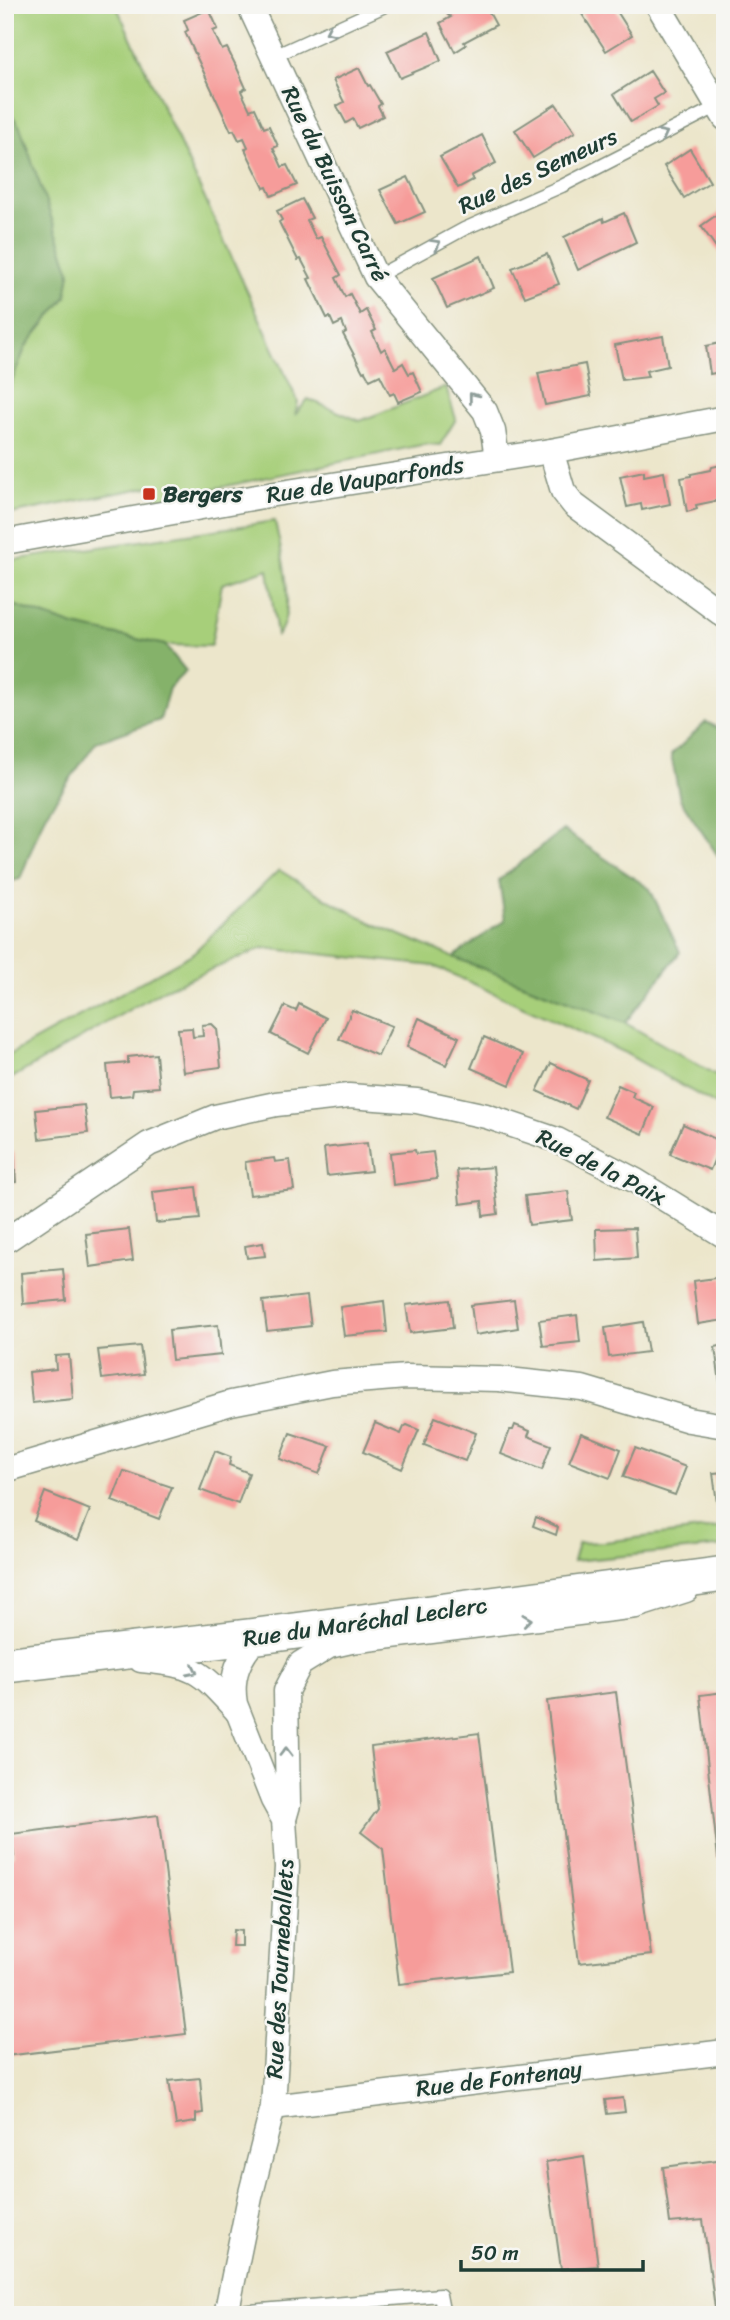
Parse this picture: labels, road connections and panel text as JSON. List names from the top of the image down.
{
  "streets": {
    "main road": ["Rue du Maréchal Leclerc"],
    "street": [
      "Rue du Buisson Carré",
      "Rue de Vauparfonds",
      "Rue de la Paix",
      "Rue des Tourneballets",
      "Rue de Fontenay"
    ],
    "lane": ["Rue des Semeurs"]
  },
  "crossings": [
    ["Rue des Semeurs", "Rue du Buisson Carré"],
    ["Rue du Buisson Carré", "Rue de Vauparfonds"],
    ["Rue du Maréchal Leclerc", "Rue des Tourneballets"],
    ["Rue des Tourneballets", "Rue de Fontenay"]
  ],
  "one_way": ["Rue des Semeurs", "Rue du Buisson Carré"],
  "places": {
    "transit": ["Bergers"]
  },
  "scale_bar": "50 m"
}
